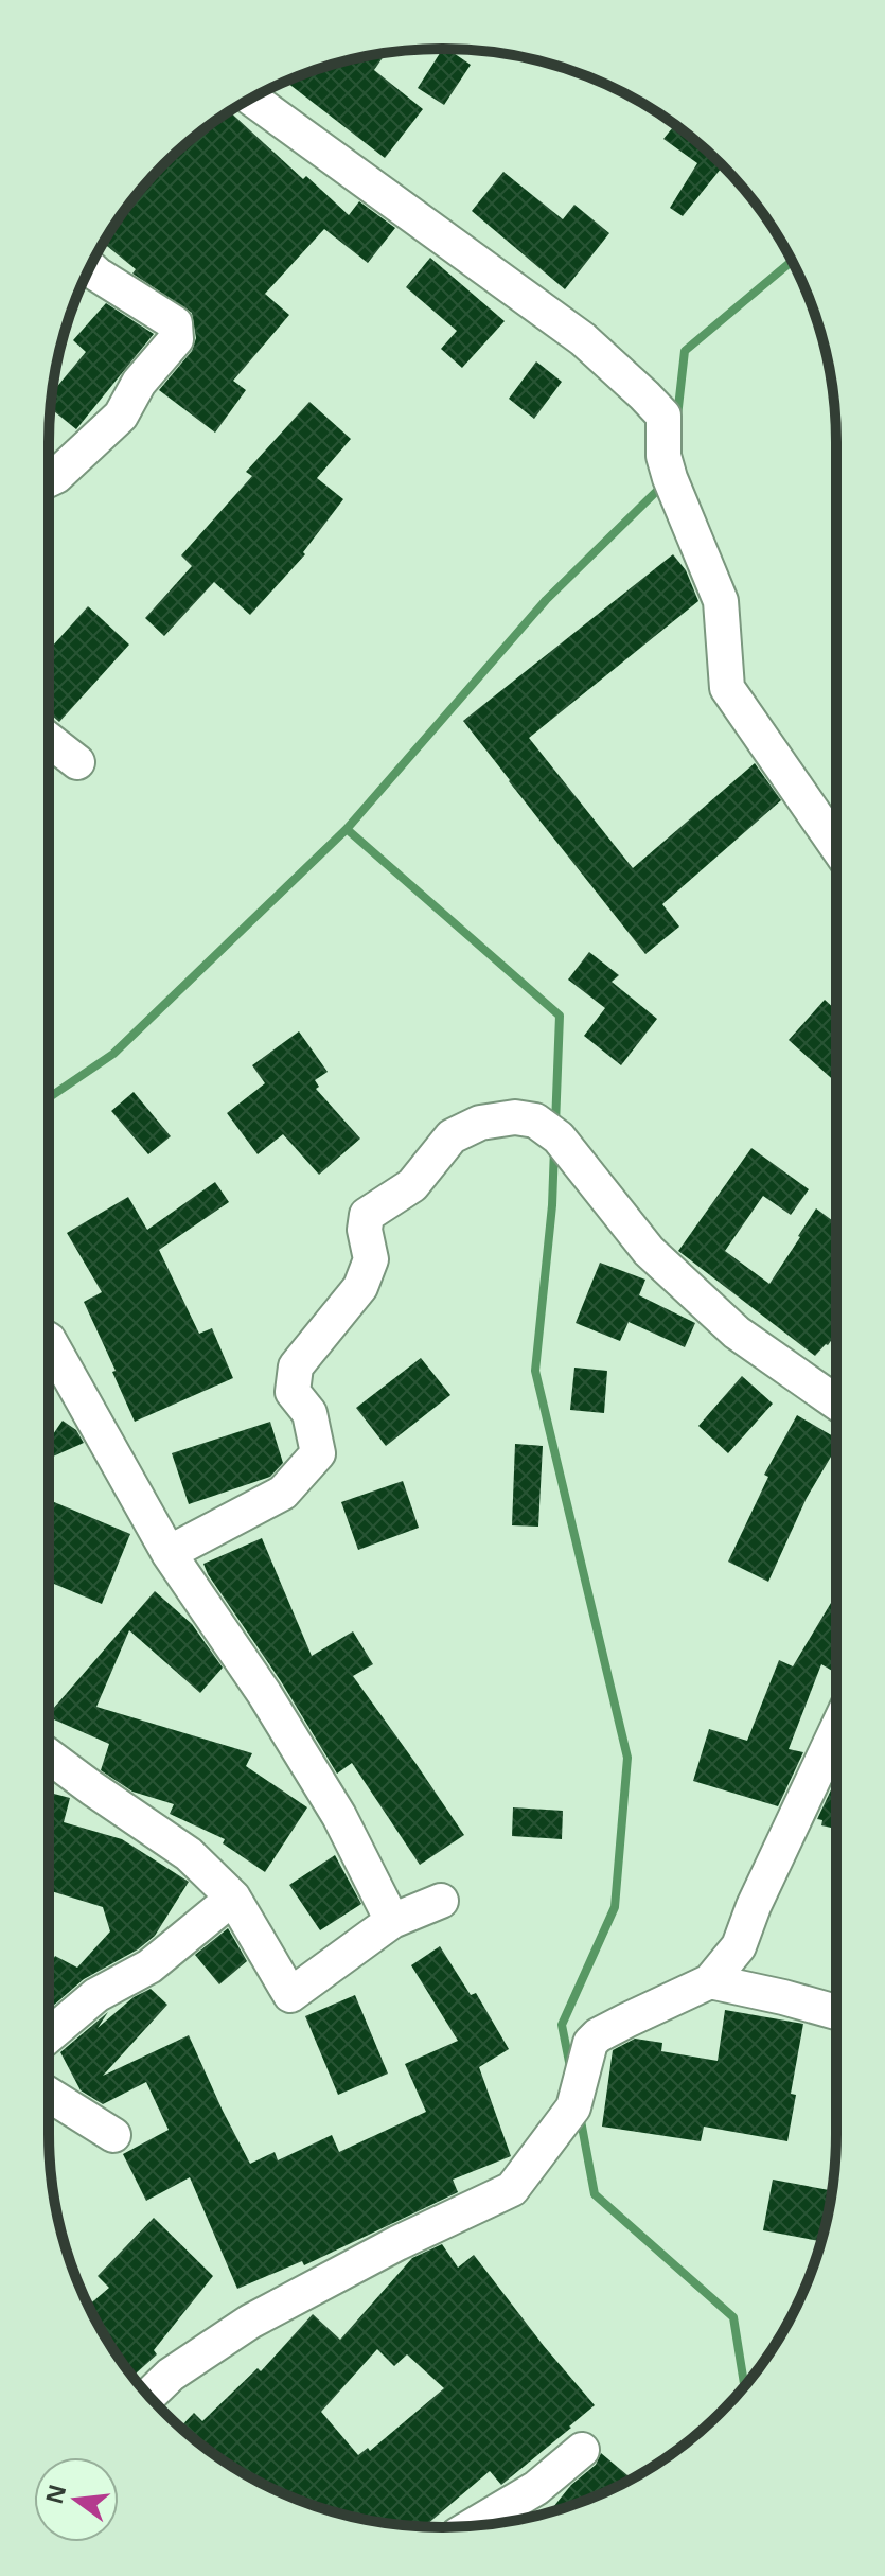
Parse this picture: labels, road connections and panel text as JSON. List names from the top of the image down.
{
  "north": "left"
}
